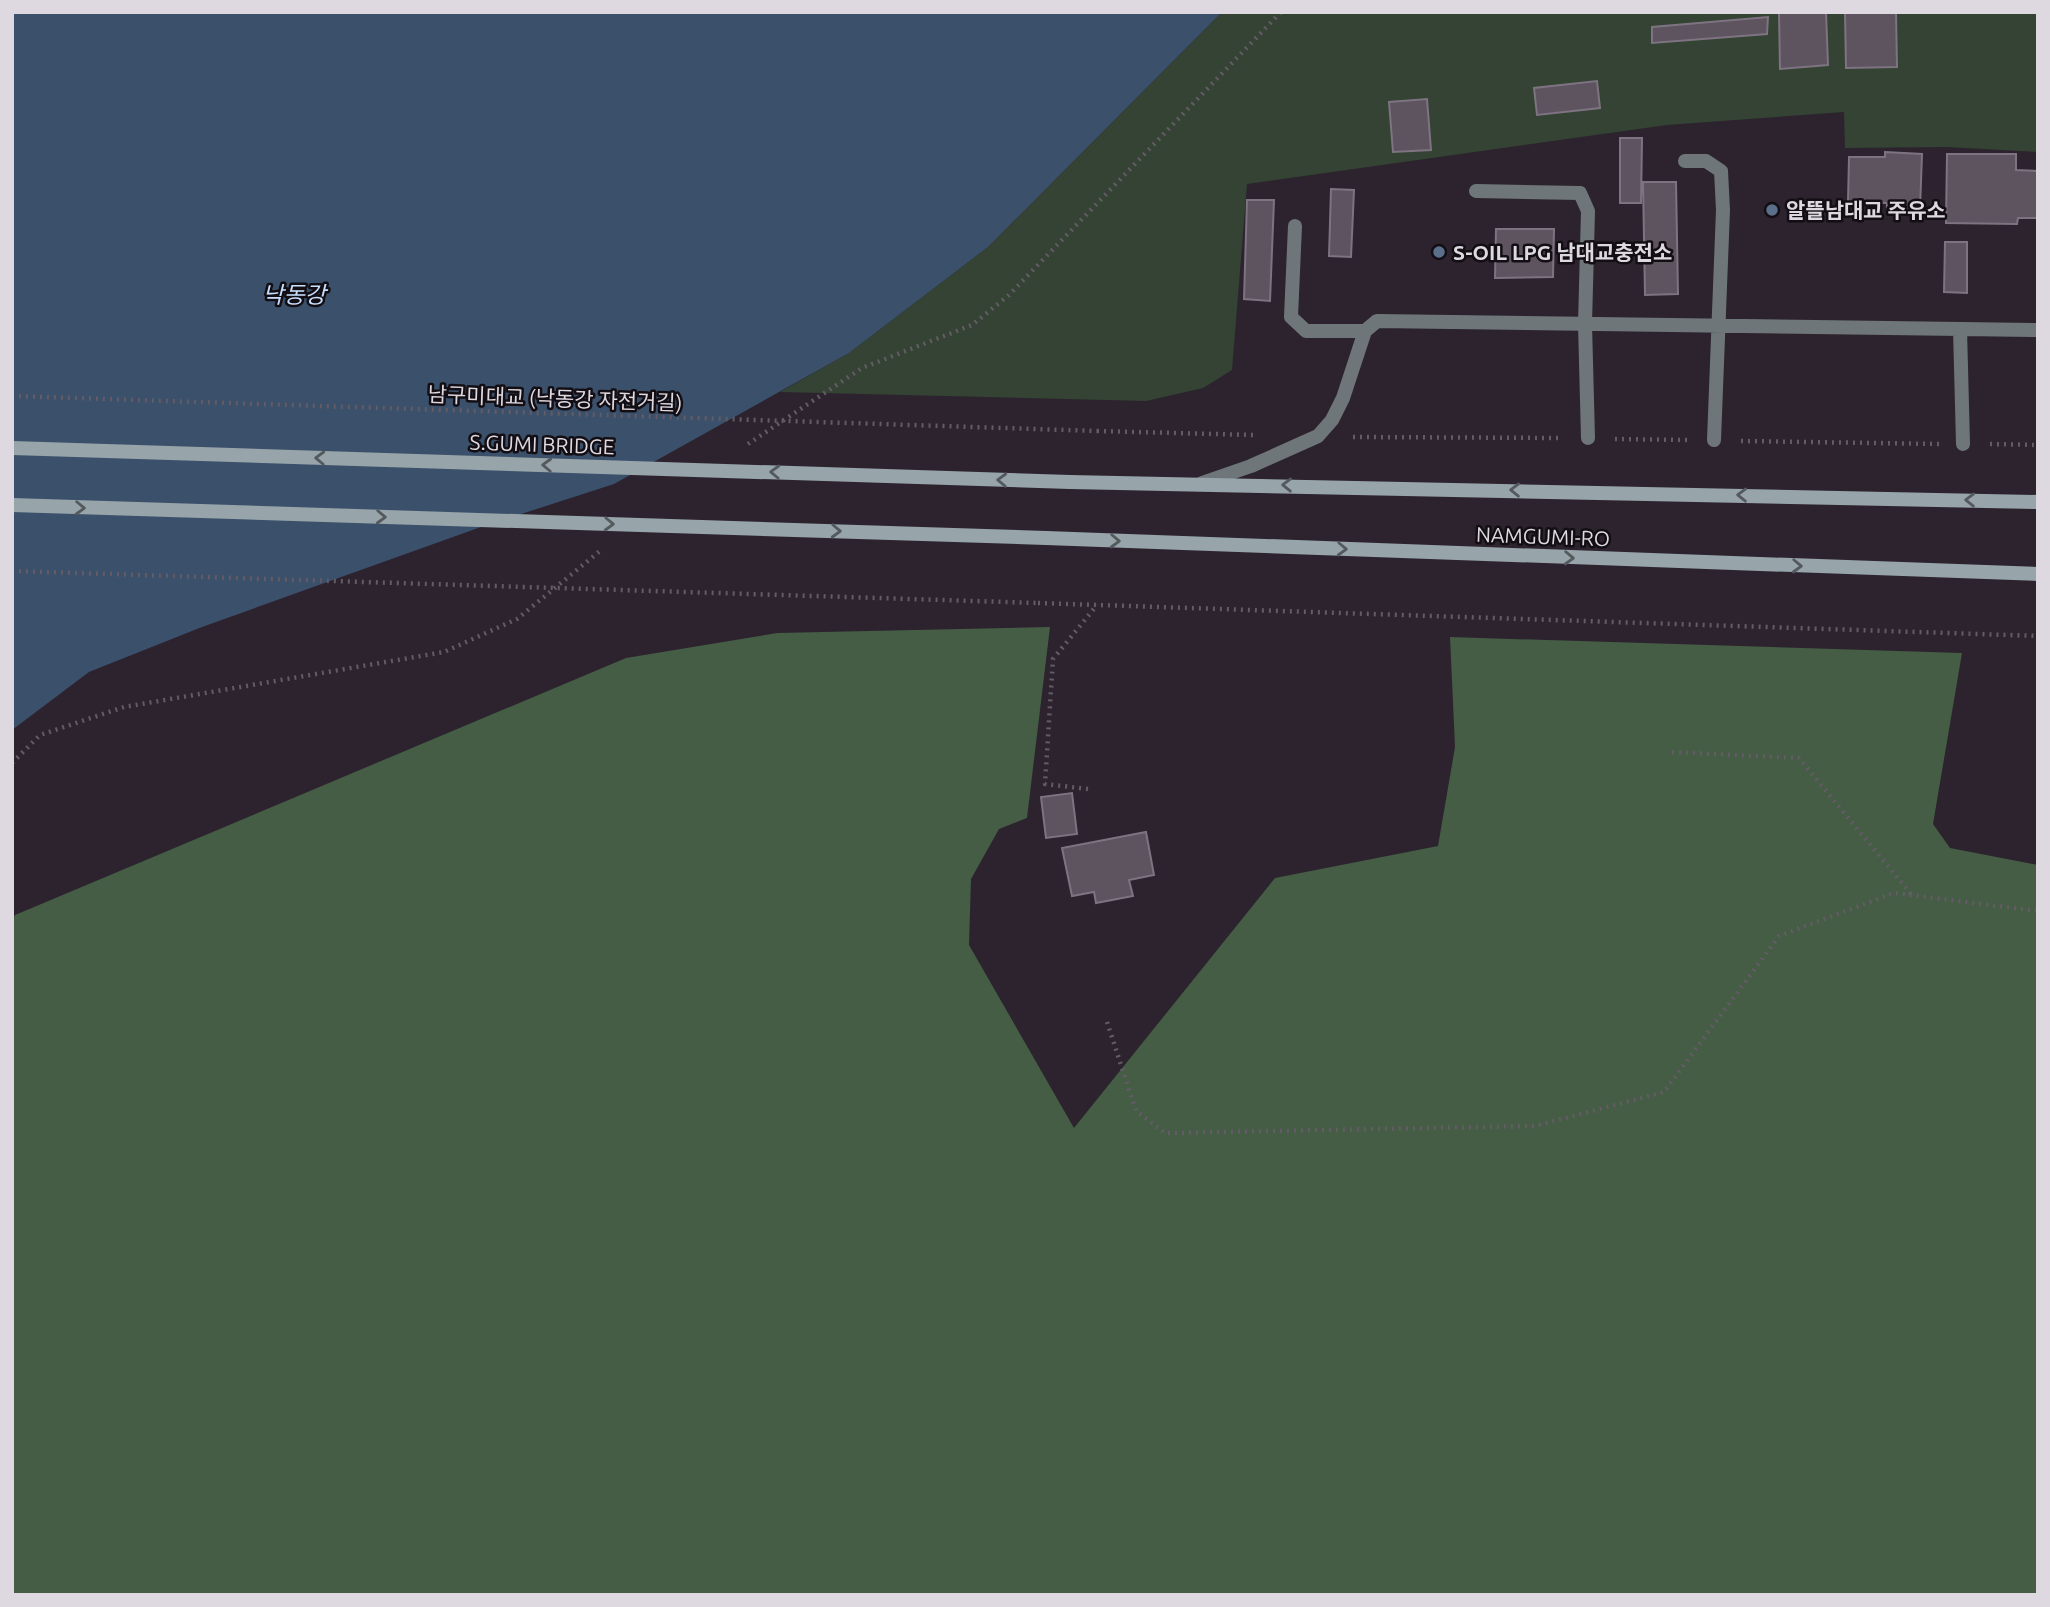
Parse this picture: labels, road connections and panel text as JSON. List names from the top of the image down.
{
  "streets": {
    "street": ["S.GUMI BRIDGE", "NAMGUMI-RO"],
    "path": ["남구미대교 (낙동강 자전거길)"]
  },
  "one_way": ["S.GUMI BRIDGE"],
  "water": ["낙동강"],
  "places": ["알뜰남대교 주유소", "S-OIL LPG 남대교충전소"]
}
